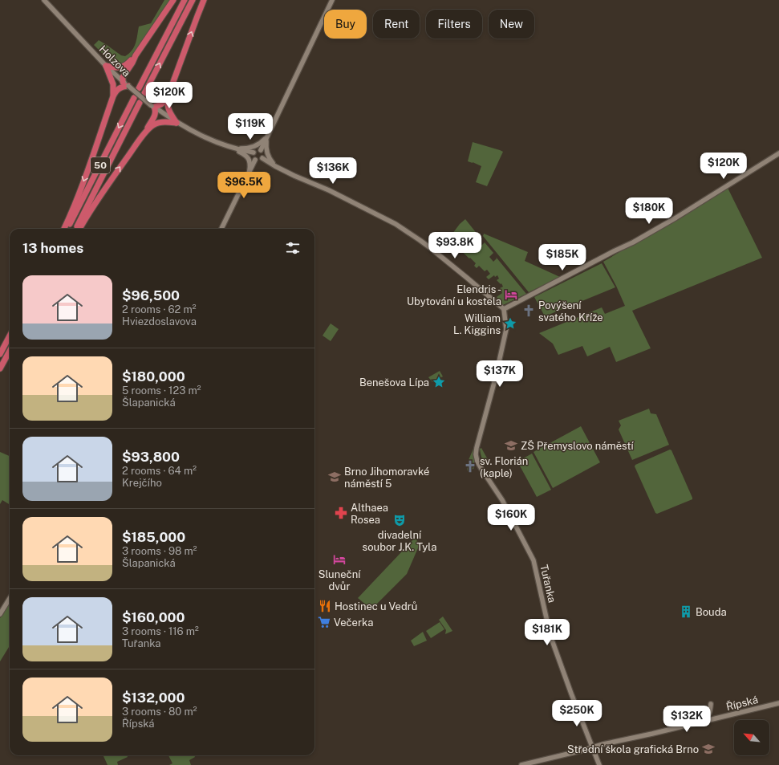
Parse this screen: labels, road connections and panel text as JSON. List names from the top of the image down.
{
  "streets": {
    "highway": ["50"],
    "street": ["Holzova", "Tuřanka", "Řípská"]
  },
  "crossings": [
    ["Holzova", "50"],
    ["Tuřanka", "Řípská"]
  ],
  "places": {
    "hotel": ["Elendris - Ubytování u kostela", "Sluneční dvůr"],
    "church": ["Povýšení svatého Kříže", "sv. Florián (kaple)"],
    "place": ["William L. Kiggins", "Benešova Lípa"],
    "school or university": ["ZŠ Přemyslovo náměstí", "Brno Jihomoravké náměstí 5", "Střední škola grafická Brno"],
    "pharmacy": ["Althaea Rosea"],
    "theatre": ["divadelní soubor J.K. Tyla"],
    "restaurant": ["Hostinec u Vedrů"],
    "building": ["Bouda"],
    "supermarket": ["Večerka"]
  },
  "north": "top left",
  "page": {
    "chip": [
      "Buy",
      "Rent",
      "Filters",
      "New"
    ],
    "price": [
      "$120K",
      "$119K",
      "$120K",
      "$136K",
      "$96.5K",
      "$180K",
      "$93.8K",
      "$185K",
      "$137K",
      "$160K",
      "$181K",
      "$250K",
      "$132K"
    ],
    "heading": "13 homes",
    "list": [
      {
        "name": "$96,500",
        "note": "2 rooms · 62 m² · Hviezdoslavova"
      },
      {
        "name": "$180,000",
        "note": "5 rooms · 123 m² · Šlapanická"
      },
      {
        "name": "$93,800",
        "note": "2 rooms · 64 m² · Krejčího"
      },
      {
        "name": "$185,000",
        "note": "3 rooms · 98 m² · Šlapanická"
      },
      {
        "name": "$160,000",
        "note": "3 rooms · 116 m² · Tuřanka"
      },
      {
        "name": "$132,000",
        "note": "3 rooms · 80 m² · Řípská"
      }
    ]
  }
}
